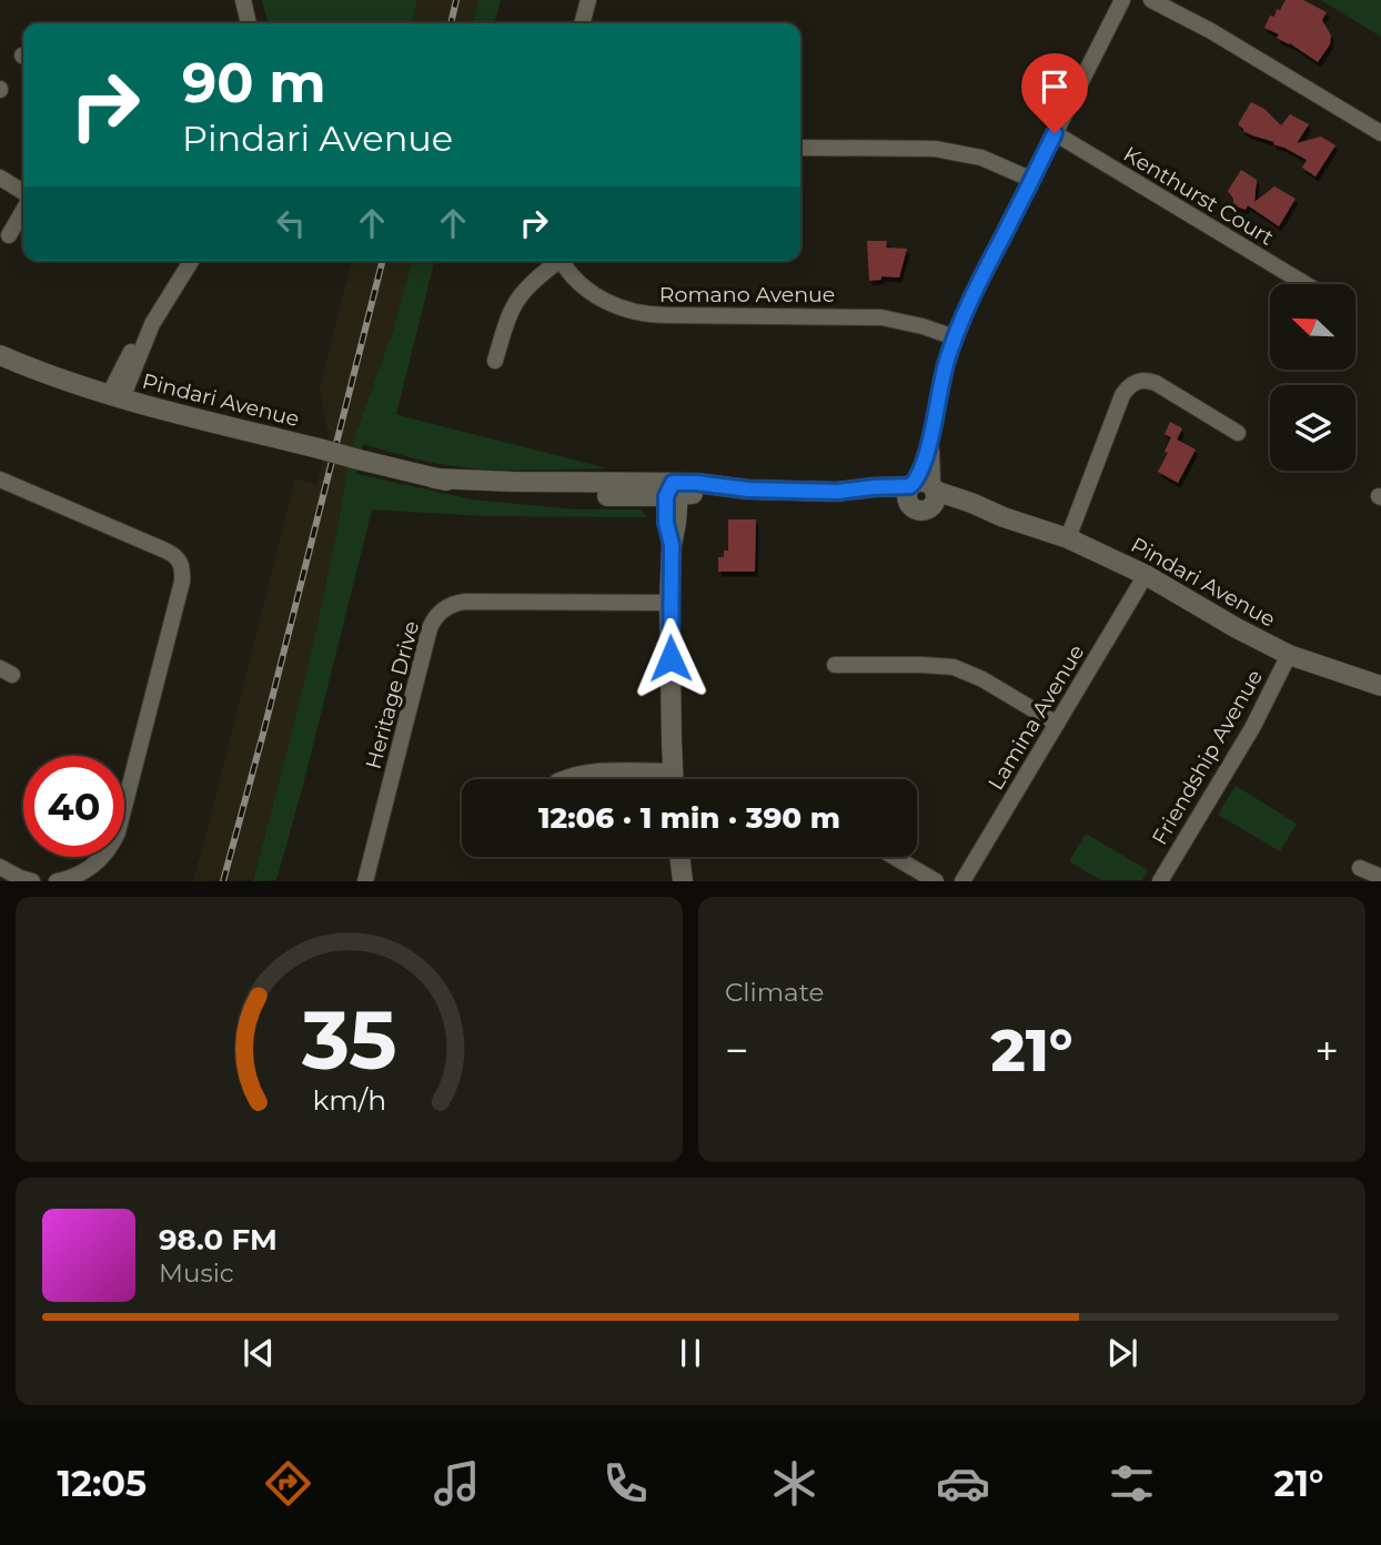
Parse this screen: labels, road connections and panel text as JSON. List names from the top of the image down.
{
  "streets": {
    "street": [
      "Kenthurst Court",
      "Romano Avenue",
      "Pindari Avenue",
      "Heritage Drive",
      "Lamina Avenue",
      "Friendship Avenue"
    ]
  },
  "crossings": [
    ["Pindari Avenue", "Lamina Avenue"],
    ["Pindari Avenue", "Friendship Avenue"]
  ],
  "north": "top left",
  "page": {
    "turn": ["90 m", "Pindari Avenue"],
    "limit": "40",
    "trip": "12:06 · 1 min · 390 m",
    "tile": "Climate",
    "heat": ["−", "21°", "+"],
    "song": ["98.0 FM", "Music"],
    "tabs": ["12:05", "21°"],
    "gauge": ["35", "km/h"]
  }
}
